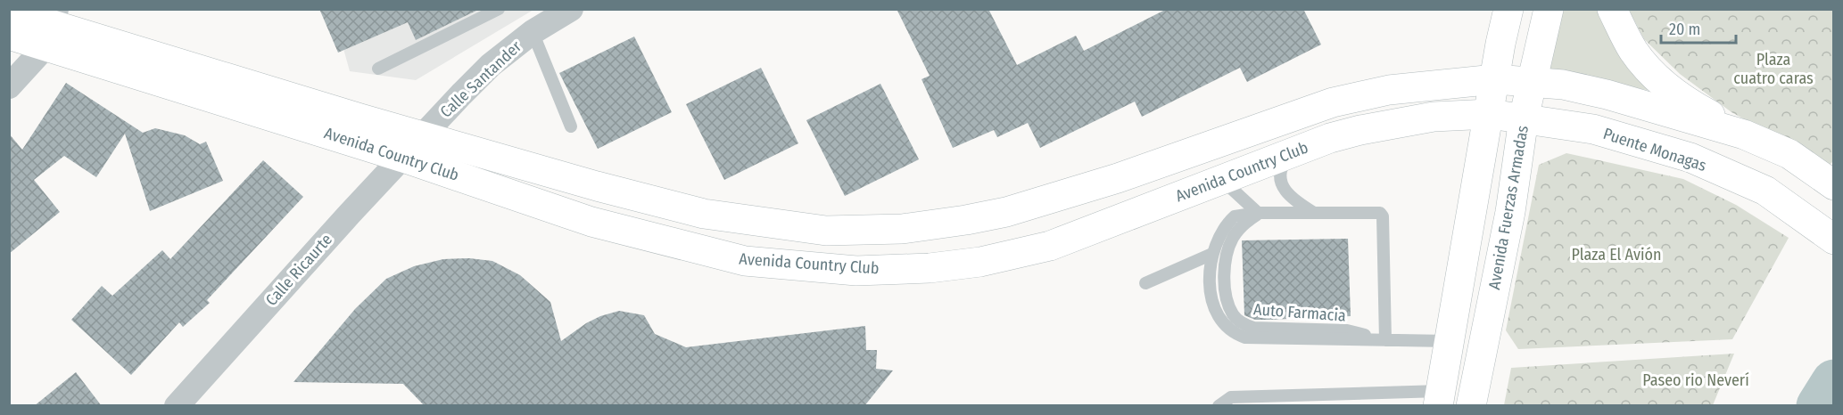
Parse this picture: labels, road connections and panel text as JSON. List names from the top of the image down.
{
  "streets": {
    "street": [
      "Calle Santander",
      "Puente Monagas",
      "Avenida Country Club",
      "Avenida Fuerzas Armadas",
      "Calle Ricaurte"
    ],
    "lane": ["Auto Farmacia"]
  },
  "crossings": [
    ["Calle Santander", "Avenida Country Club"],
    ["Calle Santander", "Calle Ricaurte"],
    ["Puente Monagas", "Avenida Country Club"],
    ["Puente Monagas", "Avenida Fuerzas Armadas"],
    ["Avenida Country Club", "Calle Ricaurte"]
  ],
  "parks": ["Plaza cuatro caras", "Plaza El Avión", "Paseo rio Neverí"],
  "scale_bar": "20 m"
}
